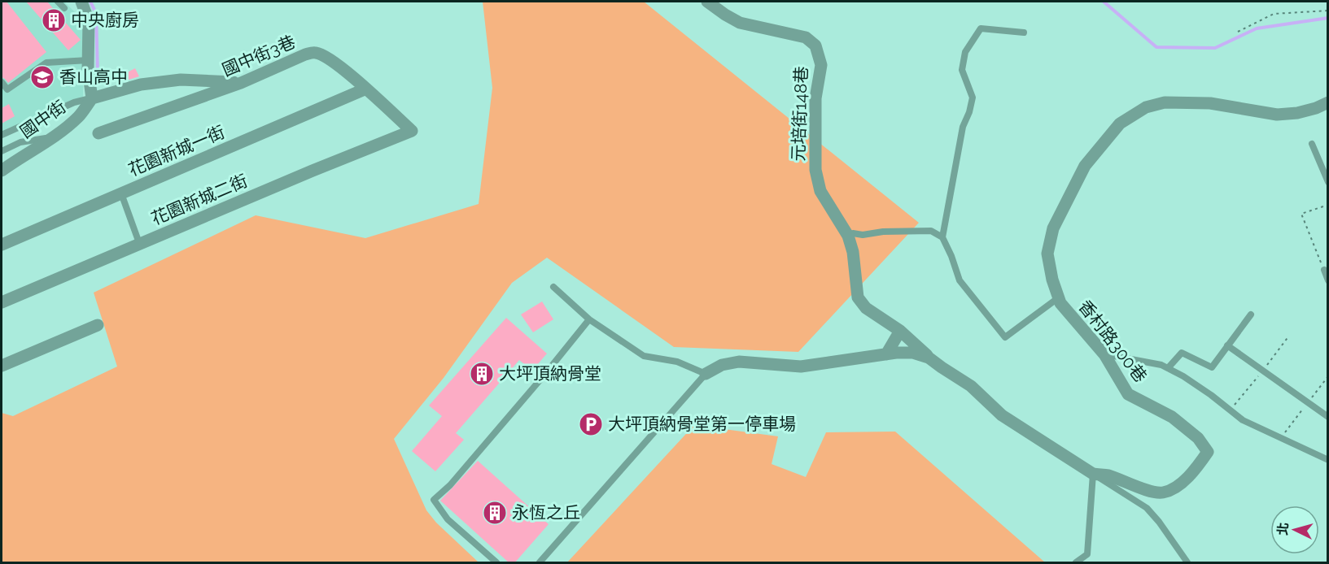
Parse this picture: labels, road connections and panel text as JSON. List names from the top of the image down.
{
  "streets": {
    "street": [
      "國中街3巷",
      "元培街148巷",
      "國中街",
      "花園新城一街",
      "花園新城二街",
      "香村路300巷"
    ]
  },
  "crossings": [
    ["國中街3巷", "花園新城一街"],
    ["國中街3巷", "花園新城二街"],
    ["元培街148巷", "香村路300巷"]
  ],
  "places": {
    "building": ["中央廚房", "大坪頂納骨堂", "永恆之丘"],
    "school or university": ["香山高中"],
    "parking": ["大坪頂納骨堂第一停車場"]
  },
  "north": "left"
}
